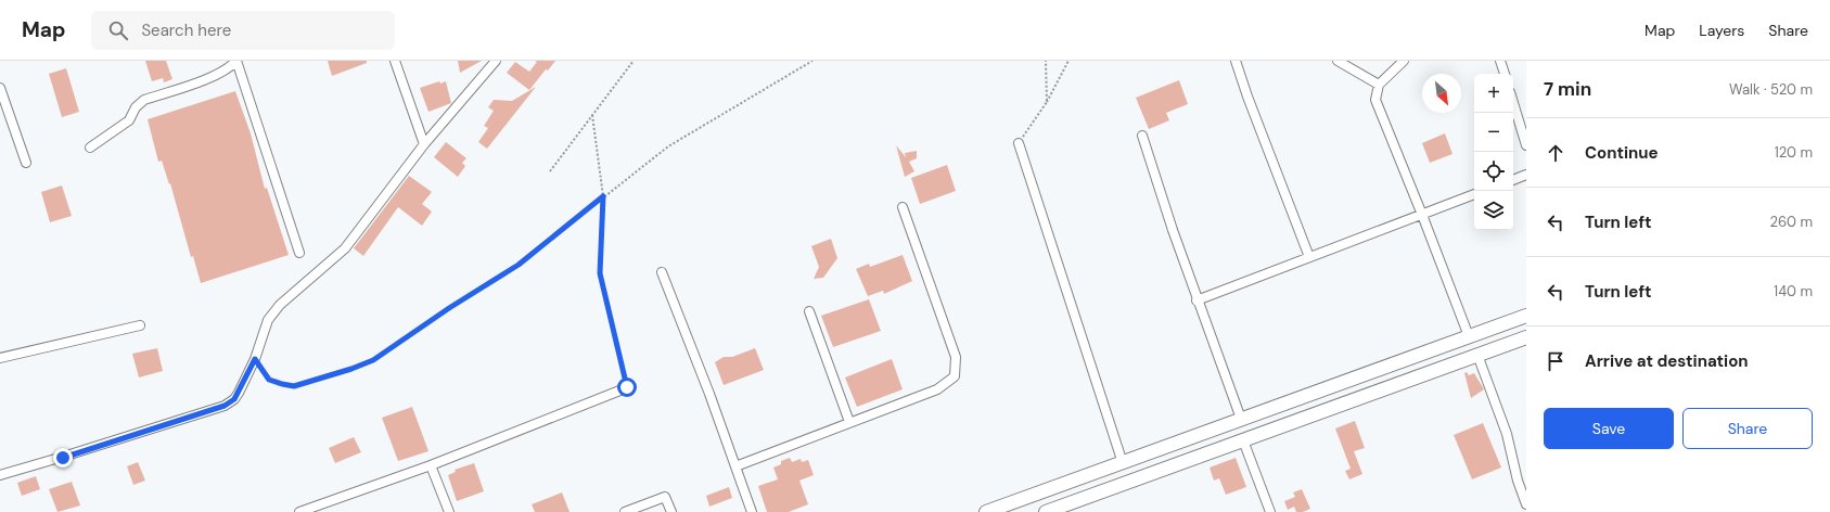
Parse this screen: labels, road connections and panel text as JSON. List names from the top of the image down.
{
  "north": "bottom right",
  "page": {
    "header": "Map",
    "search": "Search here",
    "nav": ["Map", "Layers", "Share"],
    "heading": ["7 min", "Walk · 520 m"],
    "map_buttons": ["+", "−"],
    "list": [
      ["Continue", "120 m"],
      ["Turn left", "260 m"],
      ["Turn left", "140 m"],
      "Arrive at destination"
    ],
    "buttons": ["Save", "Share"]
  }
}
